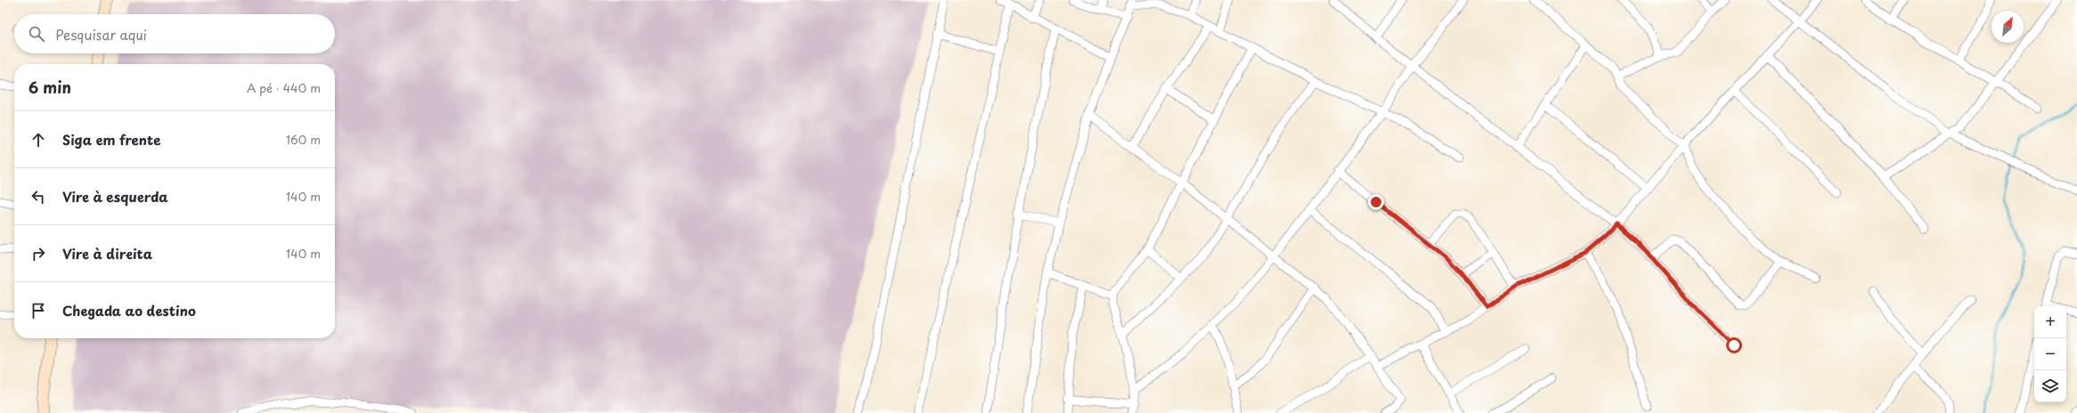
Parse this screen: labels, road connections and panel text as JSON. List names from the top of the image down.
{
  "north": "top right",
  "page": {
    "search": "Pesquisar aqui",
    "heading": ["6 min", "A pé · 440 m"],
    "list": [
      ["Siga em frente", "160 m"],
      ["Vire à esquerda", "140 m"],
      ["Vire à direita", "140 m"],
      "Chegada ao destino"
    ],
    "map_buttons": ["+", "−"]
  }
}
